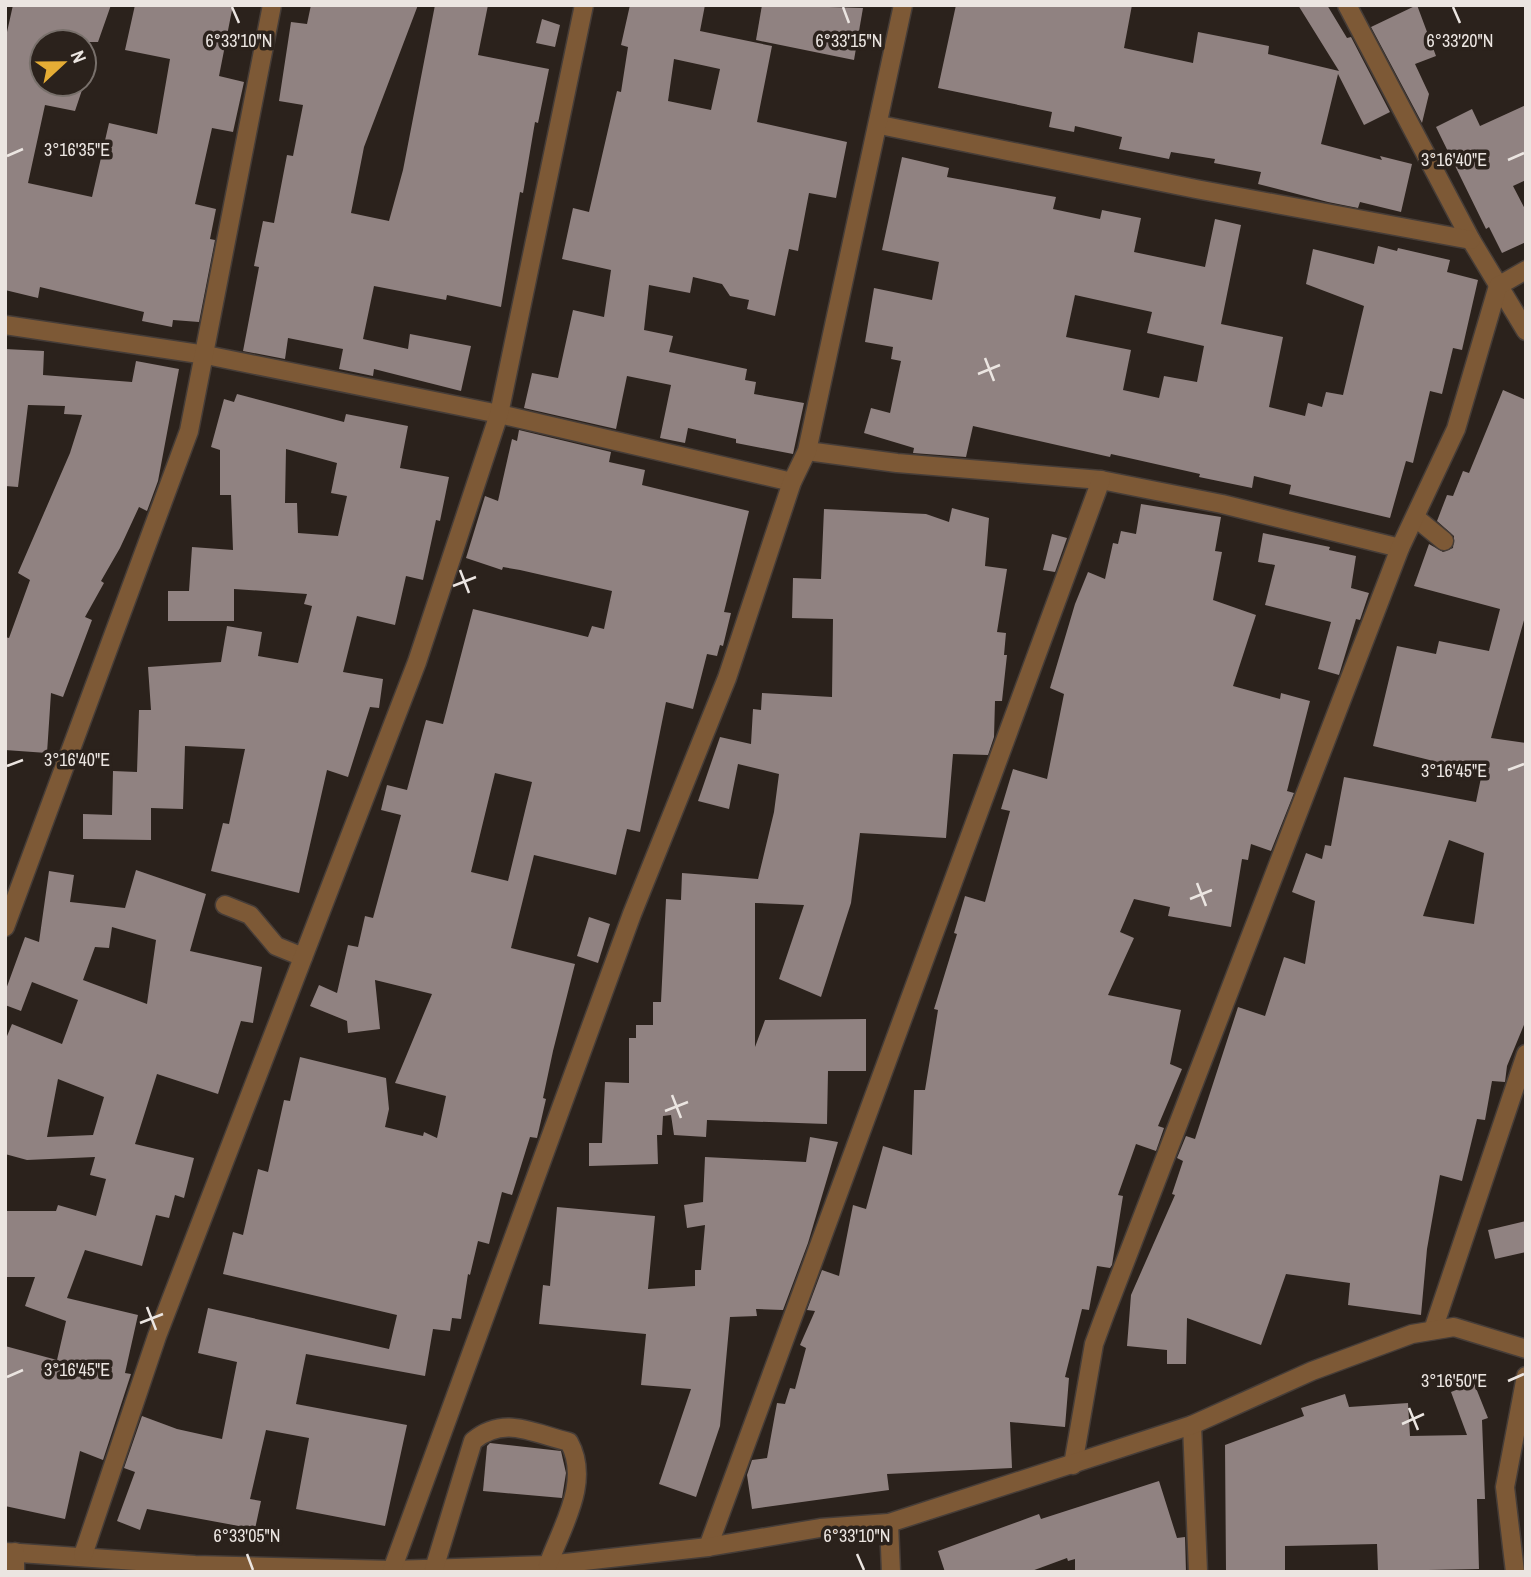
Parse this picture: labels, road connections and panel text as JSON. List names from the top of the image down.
{
  "north": "right",
  "coordinates": [
    "6°33'10\"N",
    "6°33'15\"N",
    "6°33'20\"N",
    "3°16'35\"E",
    "3°16'40\"E",
    "3°16'45\"E",
    "3°16'50\"E",
    "6°33'05\"N"
  ]
}
